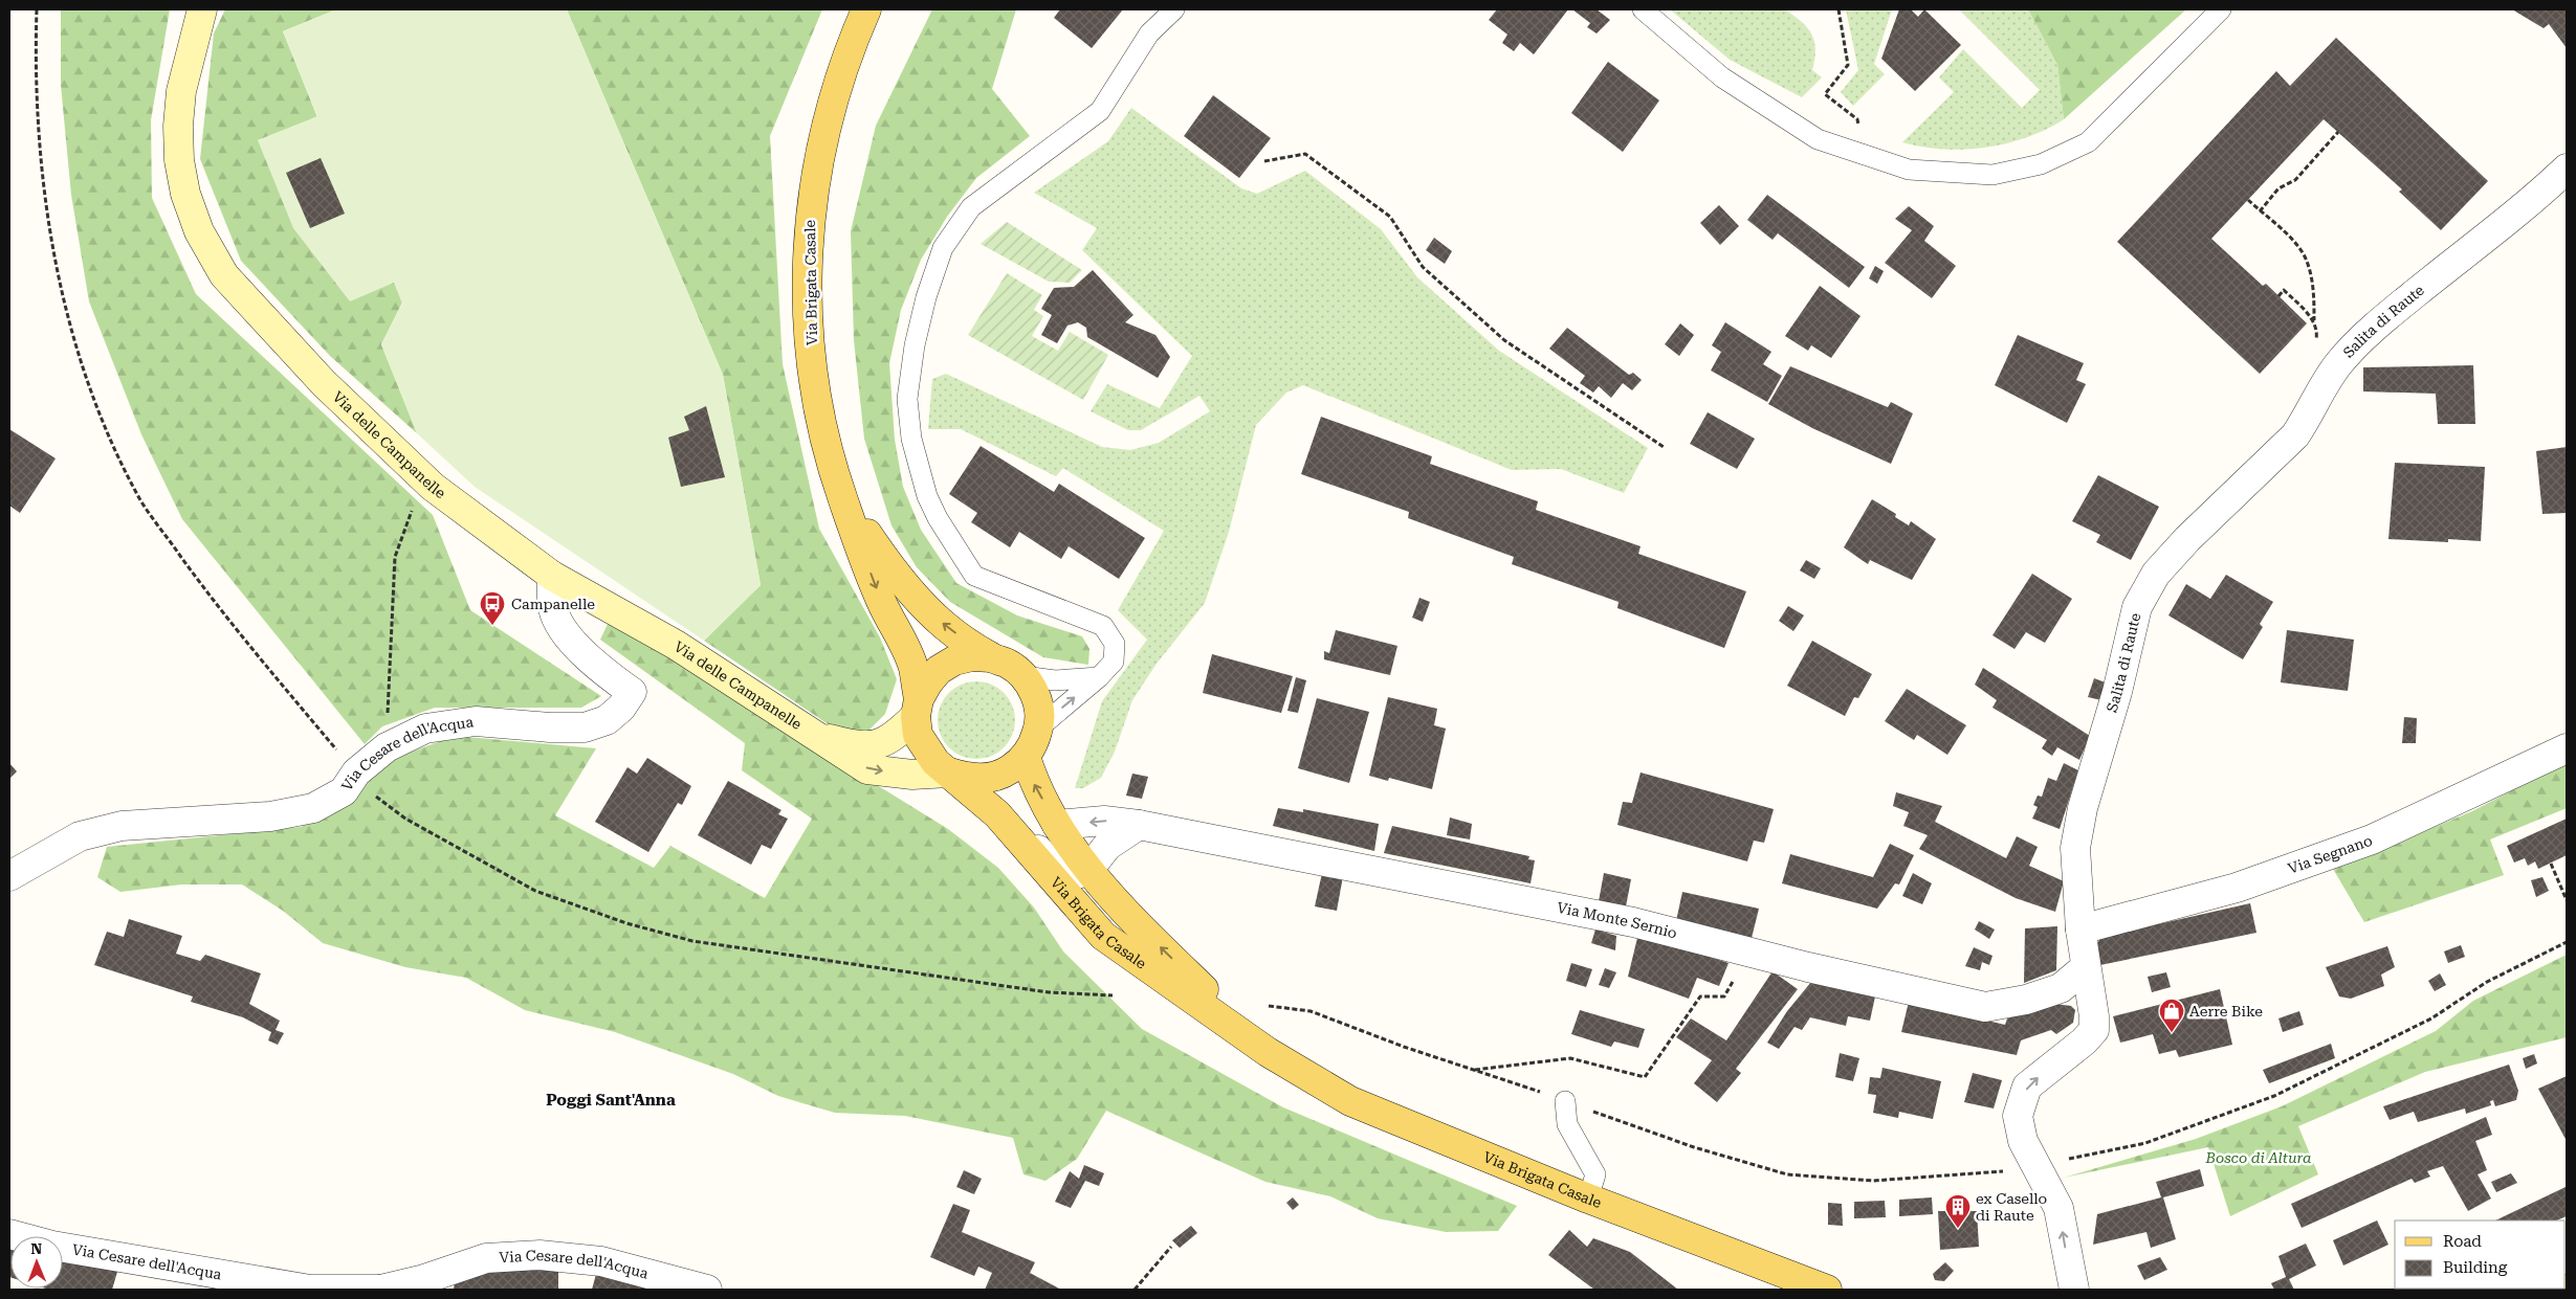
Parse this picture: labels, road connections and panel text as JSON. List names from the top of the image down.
{
  "streets": {
    "main road": ["Via Brigata Casale"],
    "street": [
      "Salita di Raute",
      "Via delle Campanelle",
      "Via Cesare dell'Acqua",
      "Via Segnano",
      "Via Monte Sernio"
    ]
  },
  "crossings": [
    ["Via Brigata Casale", "Via delle Campanelle"],
    ["Via Brigata Casale", "Via Monte Sernio"],
    ["Salita di Raute", "Via Segnano"],
    ["Salita di Raute", "Via Monte Sernio"],
    ["Via delle Campanelle", "Via Cesare dell'Acqua"]
  ],
  "districts": ["Poggi Sant'Anna"],
  "parks": ["Bosco di Altura"],
  "places": {
    "bus stop": ["Campanelle"],
    "shop": ["Aerre Bike"],
    "building": ["ex Casello di Raute"]
  },
  "legend": ["Road", "Building"],
  "north": "top"
}
